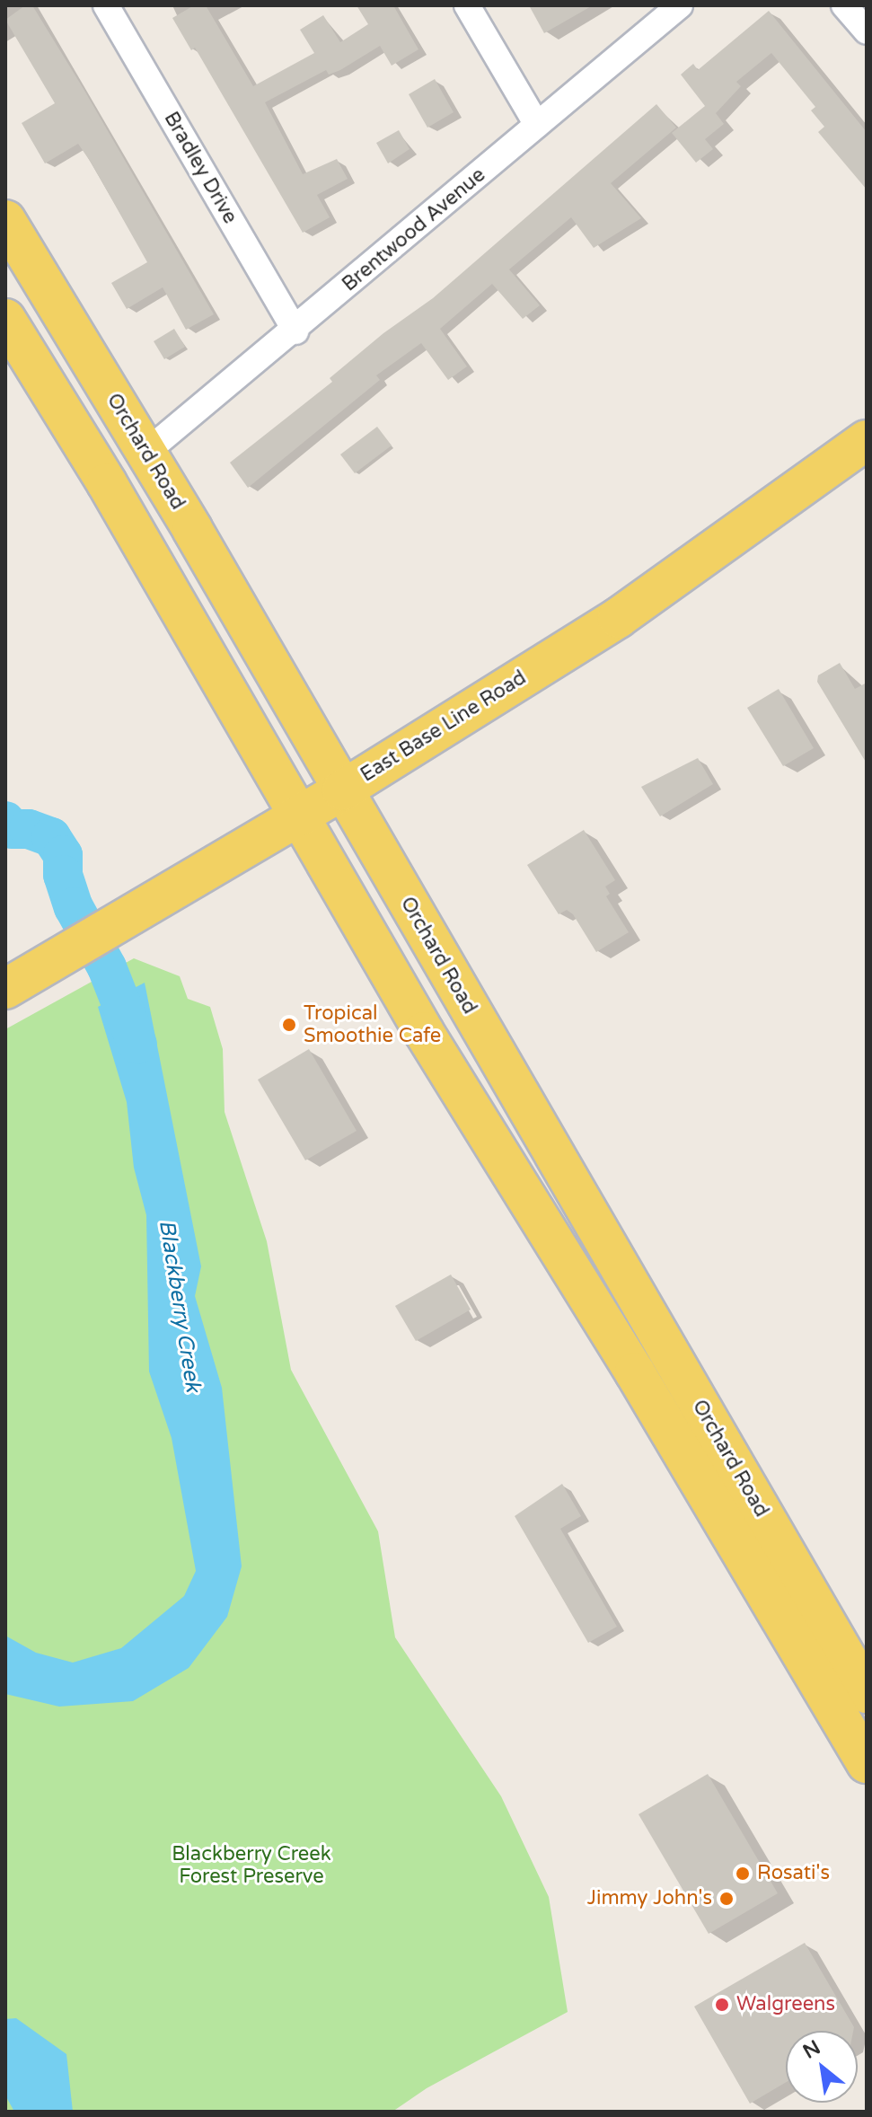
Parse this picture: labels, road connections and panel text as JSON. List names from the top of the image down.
{
  "streets": {
    "main road": ["Orchard Road", "East Base Line Road"],
    "street": ["Bradley Drive", "Brentwood Avenue"]
  },
  "crossings": [
    ["Bradley Drive", "Brentwood Avenue"],
    ["Brentwood Avenue", "Orchard Road"],
    ["Orchard Road", "East Base Line Road"]
  ],
  "water": ["Blackberry Creek"],
  "parks": ["Blackberry Creek Forest Preserve"],
  "places": [
    "Tropical Smoothie Cafe",
    "Rosati's",
    "Jimmy John's",
    "Walgreens"
  ],
  "north": "top left"
}
